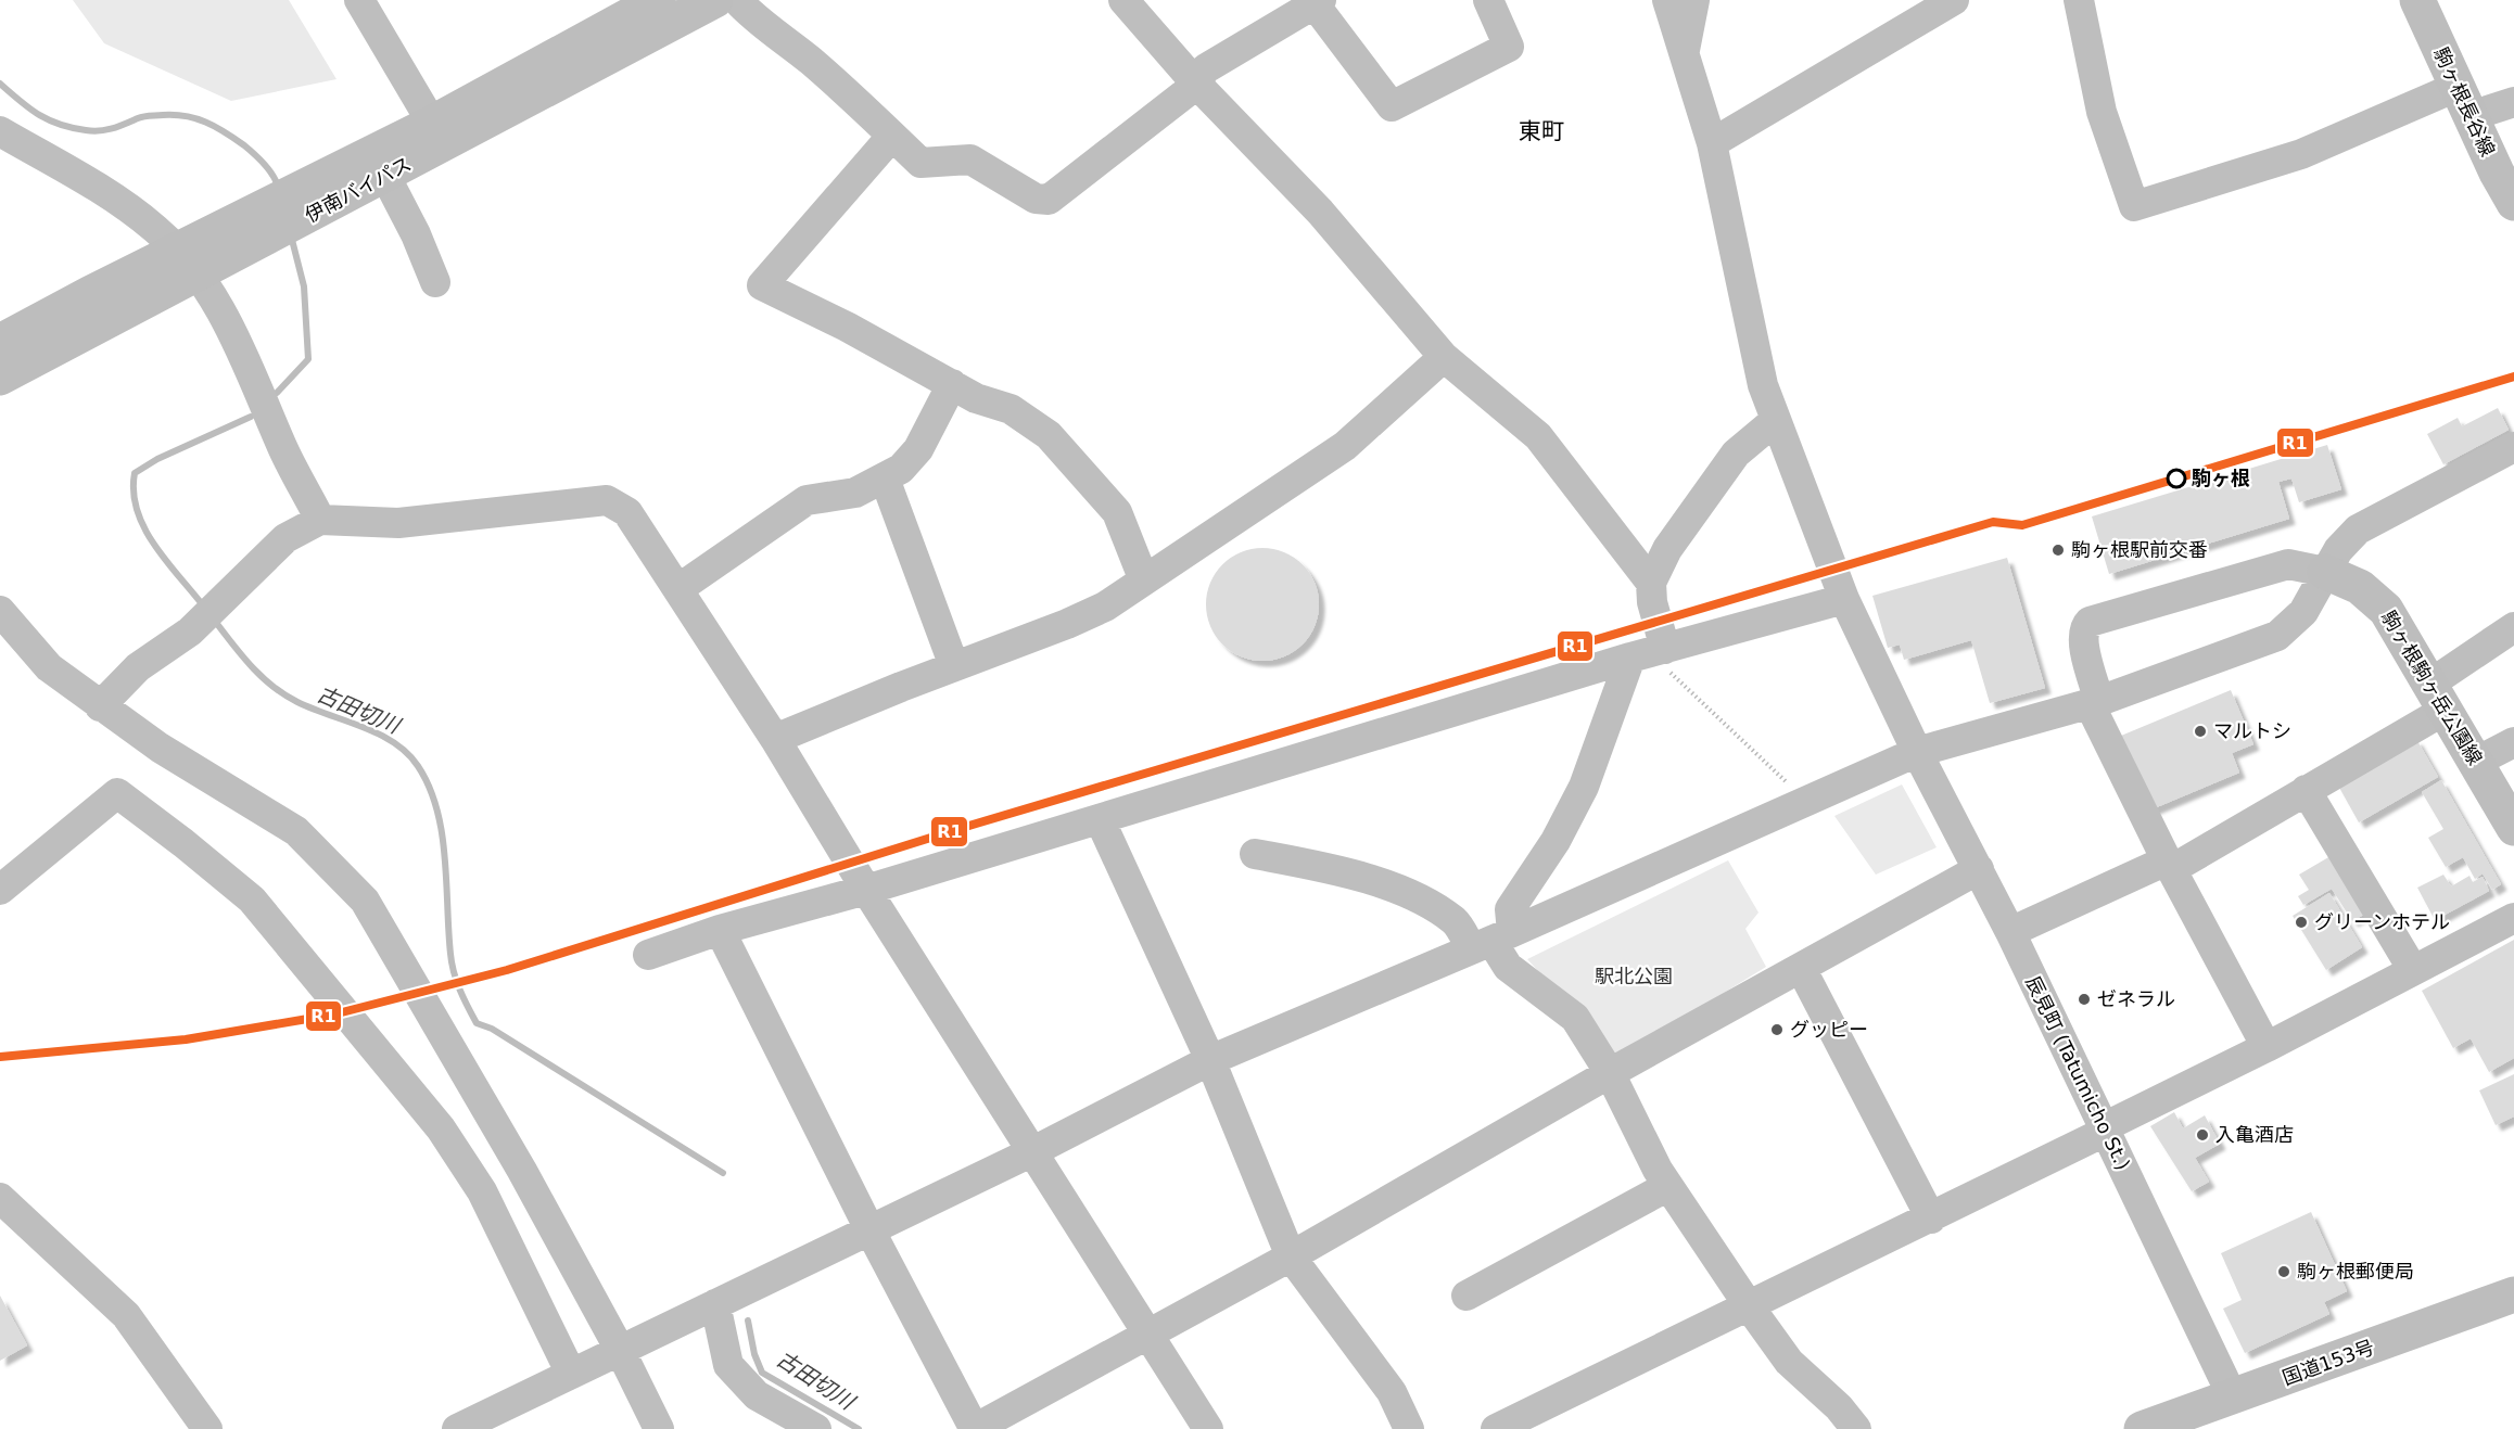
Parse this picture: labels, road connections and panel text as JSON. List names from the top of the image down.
{
  "streets": {
    "main road": [
      "駒ヶ根長谷線",
      "伊南バイパス",
      "駒ヶ根駒ヶ岳公園線",
      "国道153号"
    ],
    "street": ["辰見町 (Tatumicho St.)"]
  },
  "crossings": [
    ["辰見町 (Tatumicho St.)", "国道153号"]
  ],
  "districts": ["東町"],
  "water": ["古田切川"],
  "parks": ["駅北公園"],
  "places": [
    "駒ヶ根",
    "駒ヶ根駅前交番",
    "マルトシ",
    "グリーンホテル",
    "ゼネラル",
    "グッピー",
    "入亀酒店",
    "駒ヶ根郵便局"
  ],
  "lines": ["transit line R1"]
}
